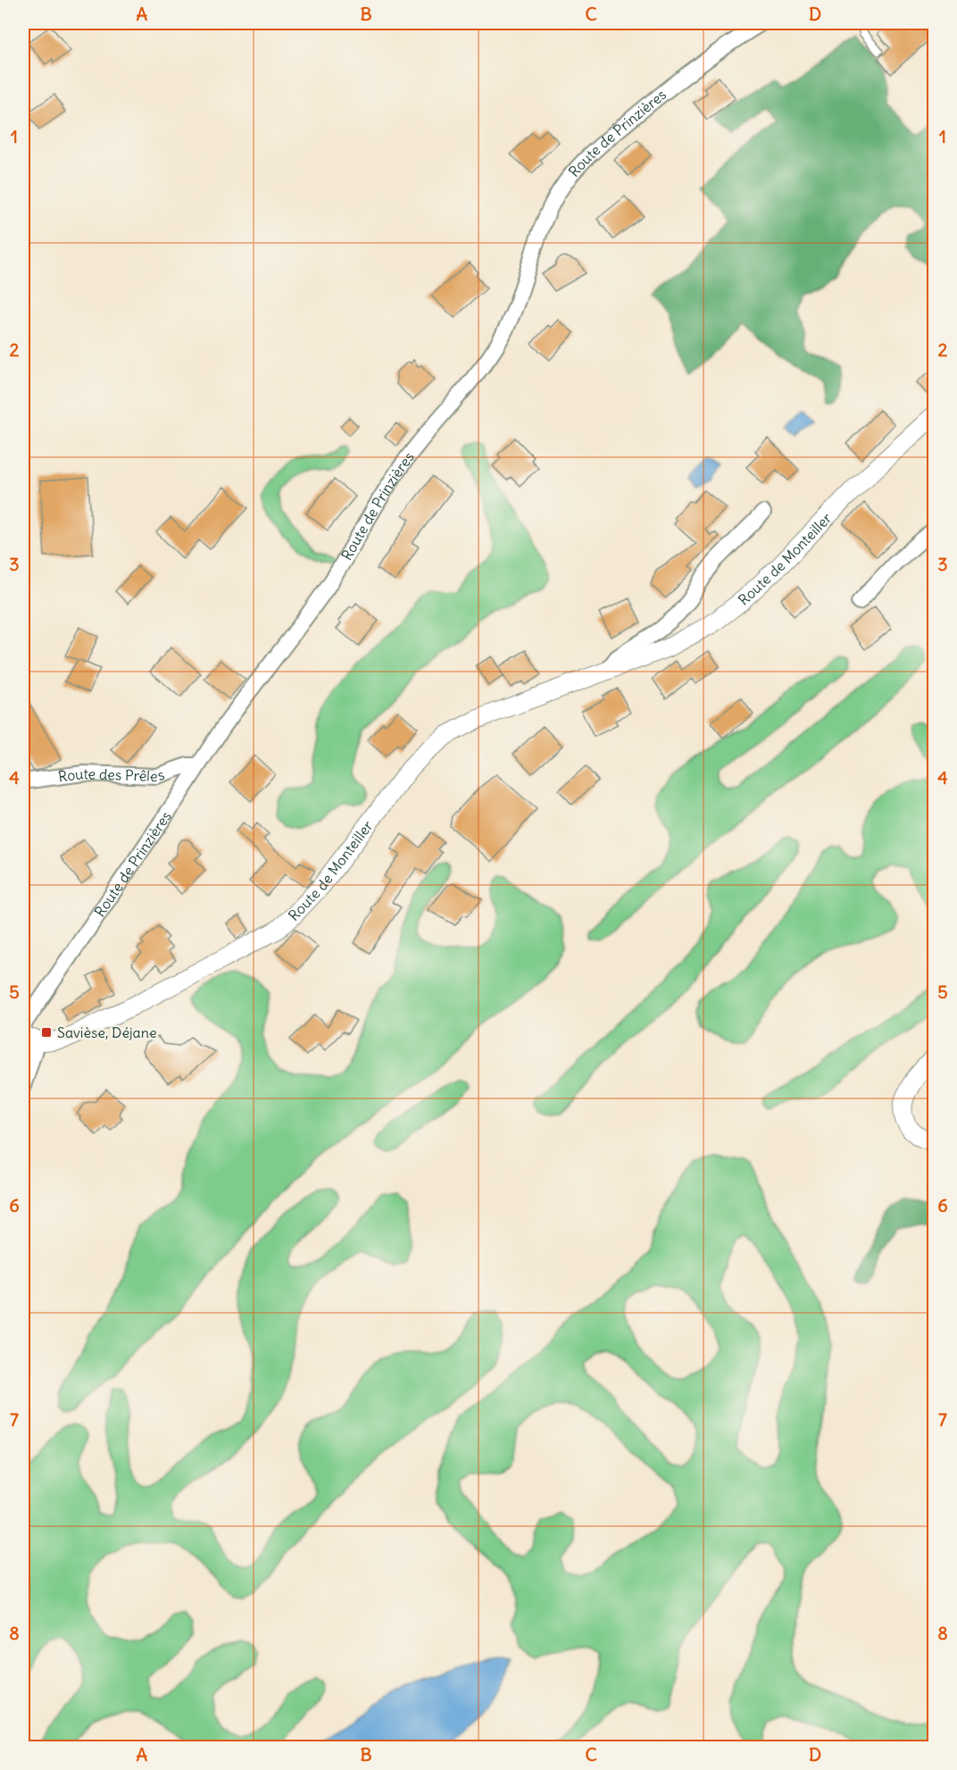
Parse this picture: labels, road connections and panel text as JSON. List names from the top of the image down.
{
  "streets": {
    "street": ["Route de Prinzières", "Route de Monteiller", "Route des Prêles"]
  },
  "crossings": [
    ["Route de Prinzières", "Route de Monteiller"],
    ["Route de Prinzières", "Route des Prêles"]
  ],
  "places": {
    "transit": ["Savièse, Déjane"]
  },
  "grid": {
    "columns": [
      "A",
      "B",
      "C",
      "D"
    ],
    "rows": [
      "1",
      "2",
      "3",
      "4",
      "5",
      "6",
      "7",
      "8"
    ]
  }
}
